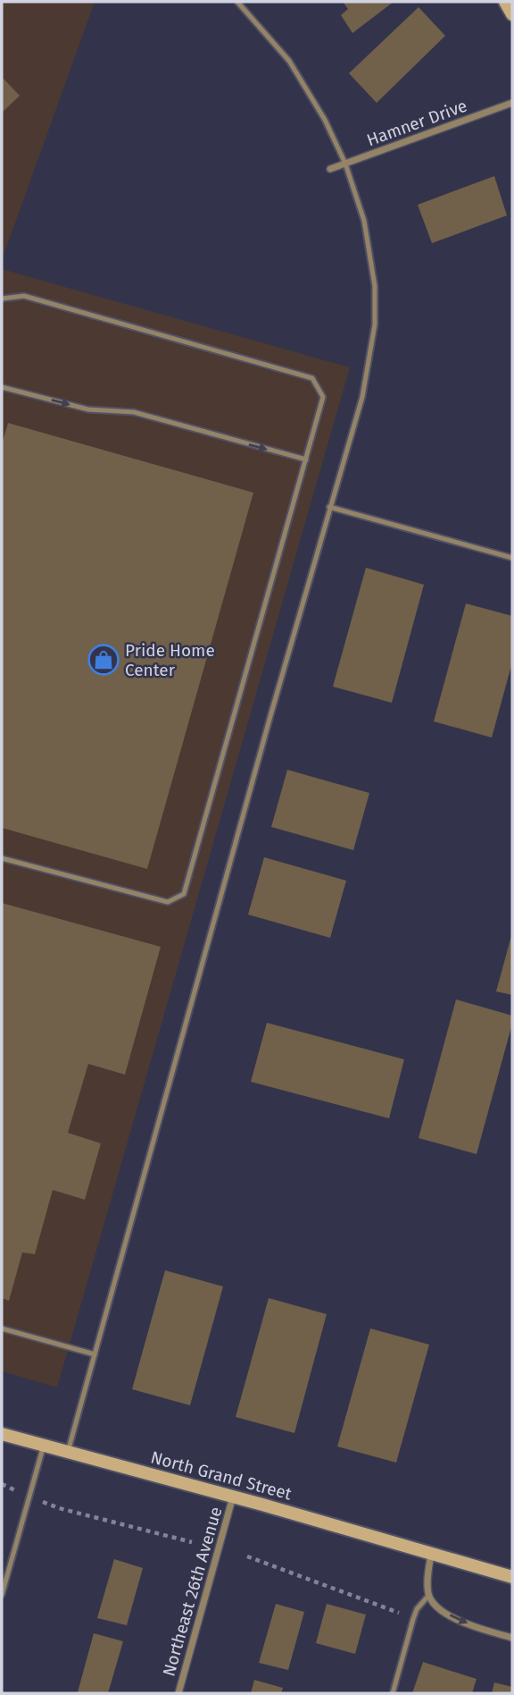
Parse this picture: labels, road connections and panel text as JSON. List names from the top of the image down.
{
  "streets": {
    "main road": ["North Grand Street"],
    "street": ["Hamner Drive", "Northeast 26th Avenue"]
  },
  "crossings": [
    ["North Grand Street", "Northeast 26th Avenue"]
  ],
  "places": {
    "shop": ["Pride Home Center"]
  }
}
